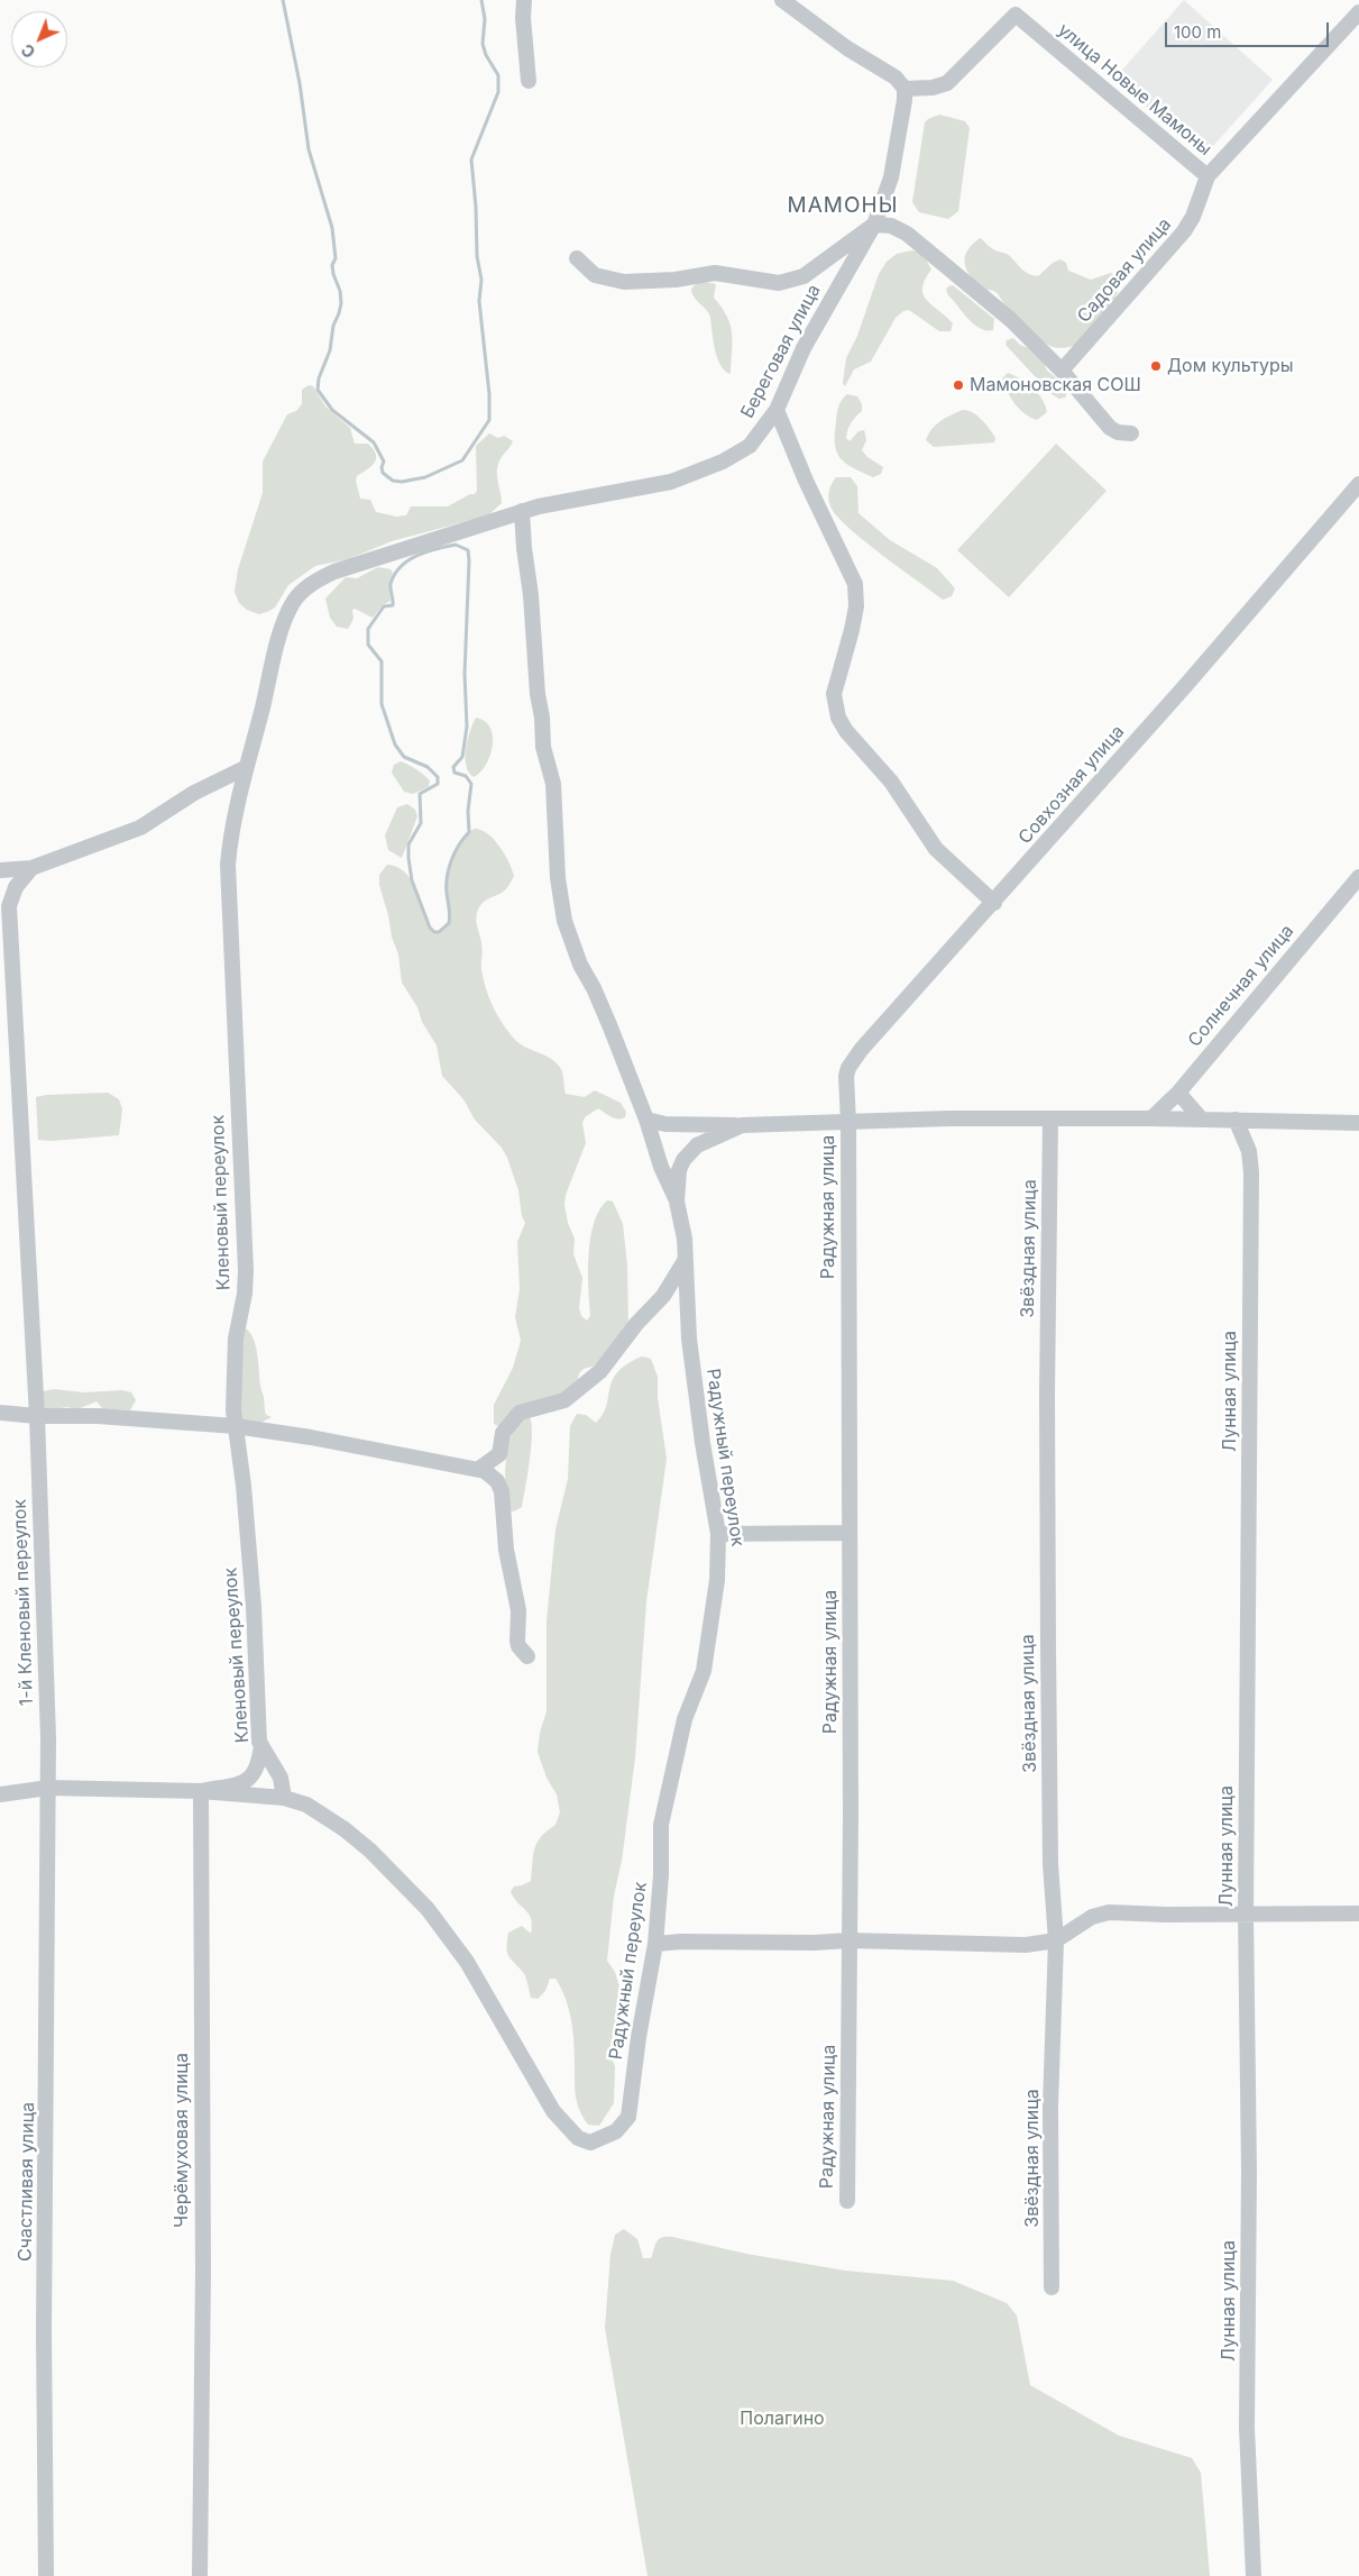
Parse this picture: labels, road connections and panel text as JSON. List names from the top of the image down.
{
  "streets": {
    "street": [
      "улица Новые Мамоны",
      "Садовая улица",
      "Береговая улица",
      "Совхозная улица",
      "Солнечная улица",
      "Кленовый переулок",
      "Радужная улица",
      "Звёздная улица",
      "Лунная улица",
      "Радужный переулок",
      "1-й Кленовый переулок",
      "Черёмуховая улица",
      "Счастливая улица"
    ]
  },
  "crossings": [
    ["улица Новые Мамоны", "Садовая улица"],
    ["улица Новые Мамоны", "Береговая улица"],
    ["Береговая улица", "Кленовый переулок"],
    ["Совхозная улица", "Радужная улица"],
    ["Совхозная улица", "Радужный переулок"],
    ["Солнечная улица", "Радужный переулок"],
    ["Кленовый переулок", "Радужный переулок"],
    ["Радужная улица", "Радужный переулок"],
    ["Звёздная улица", "Радужный переулок"],
    ["Лунная улица", "Радужный переулок"],
    ["1-й Кленовый переулок", "Счастливая улица"]
  ],
  "districts": ["МАМОНЫ"],
  "parks": ["Полагино"],
  "places": ["Дом культуры", "Мамоновская СОШ"],
  "scale_bar": "100 m",
  "north": "bottom left"
}
